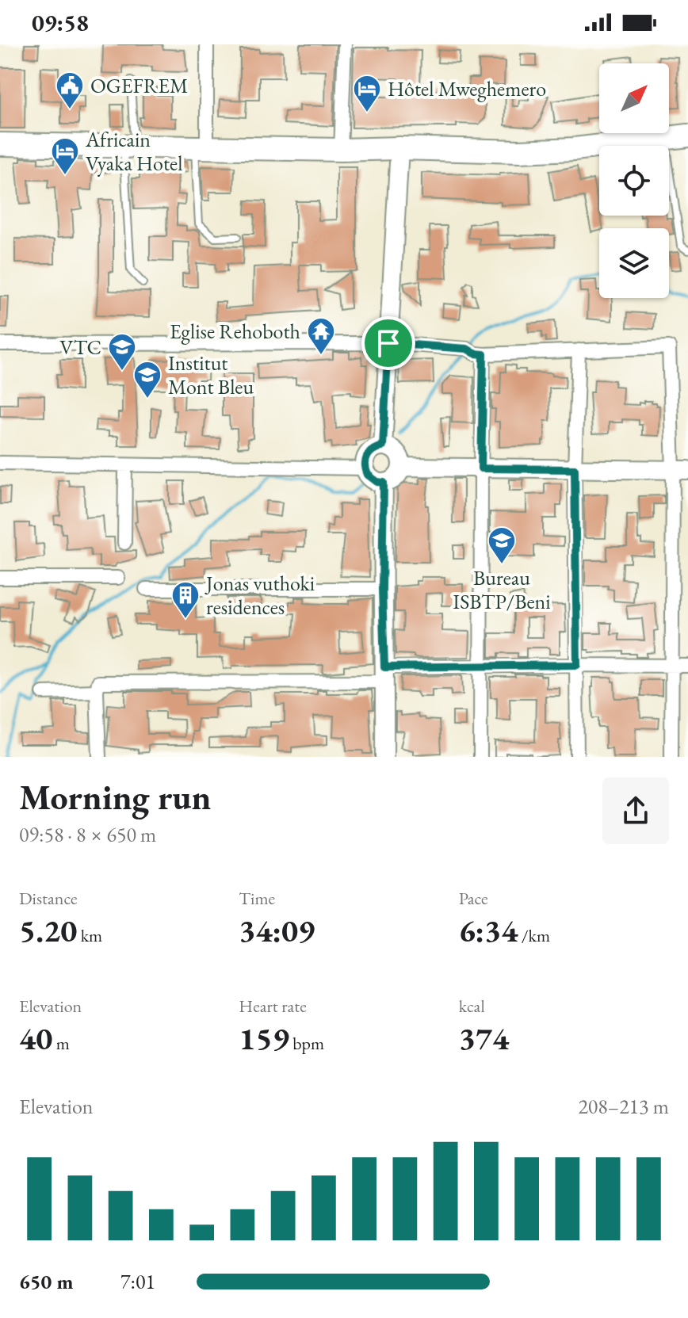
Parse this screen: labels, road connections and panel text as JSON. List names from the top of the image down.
{
  "places": {
    "public building": ["OGEFREM"],
    "hotel": ["Hôtel Mweghemero", "Africain Vyaka Hotel"],
    "temple": ["Eglise Rehoboth"],
    "school or university": ["VTC", "Institut Mont Bleu", "Bureau ISBTP/Beni"],
    "building": ["Jonas vuthoki residences"]
  },
  "north": "top right",
  "page": {
    "status": "09:58",
    "heading": ["Morning run", "09:58 · 8 × 650 m"],
    "stats": [
      ["Distance", "5.20 km"],
      ["Time", "34:09"],
      ["Pace", "6:34 /km"],
      ["Elevation", "40 m"],
      ["Heart rate", "159 bpm"],
      ["kcal", "374"]
    ],
    "chart": ["Elevation", "208–213 m"],
    "list": [
      {
        "name": "650 m",
        "note": "7:01"
      }
    ]
  }
}
